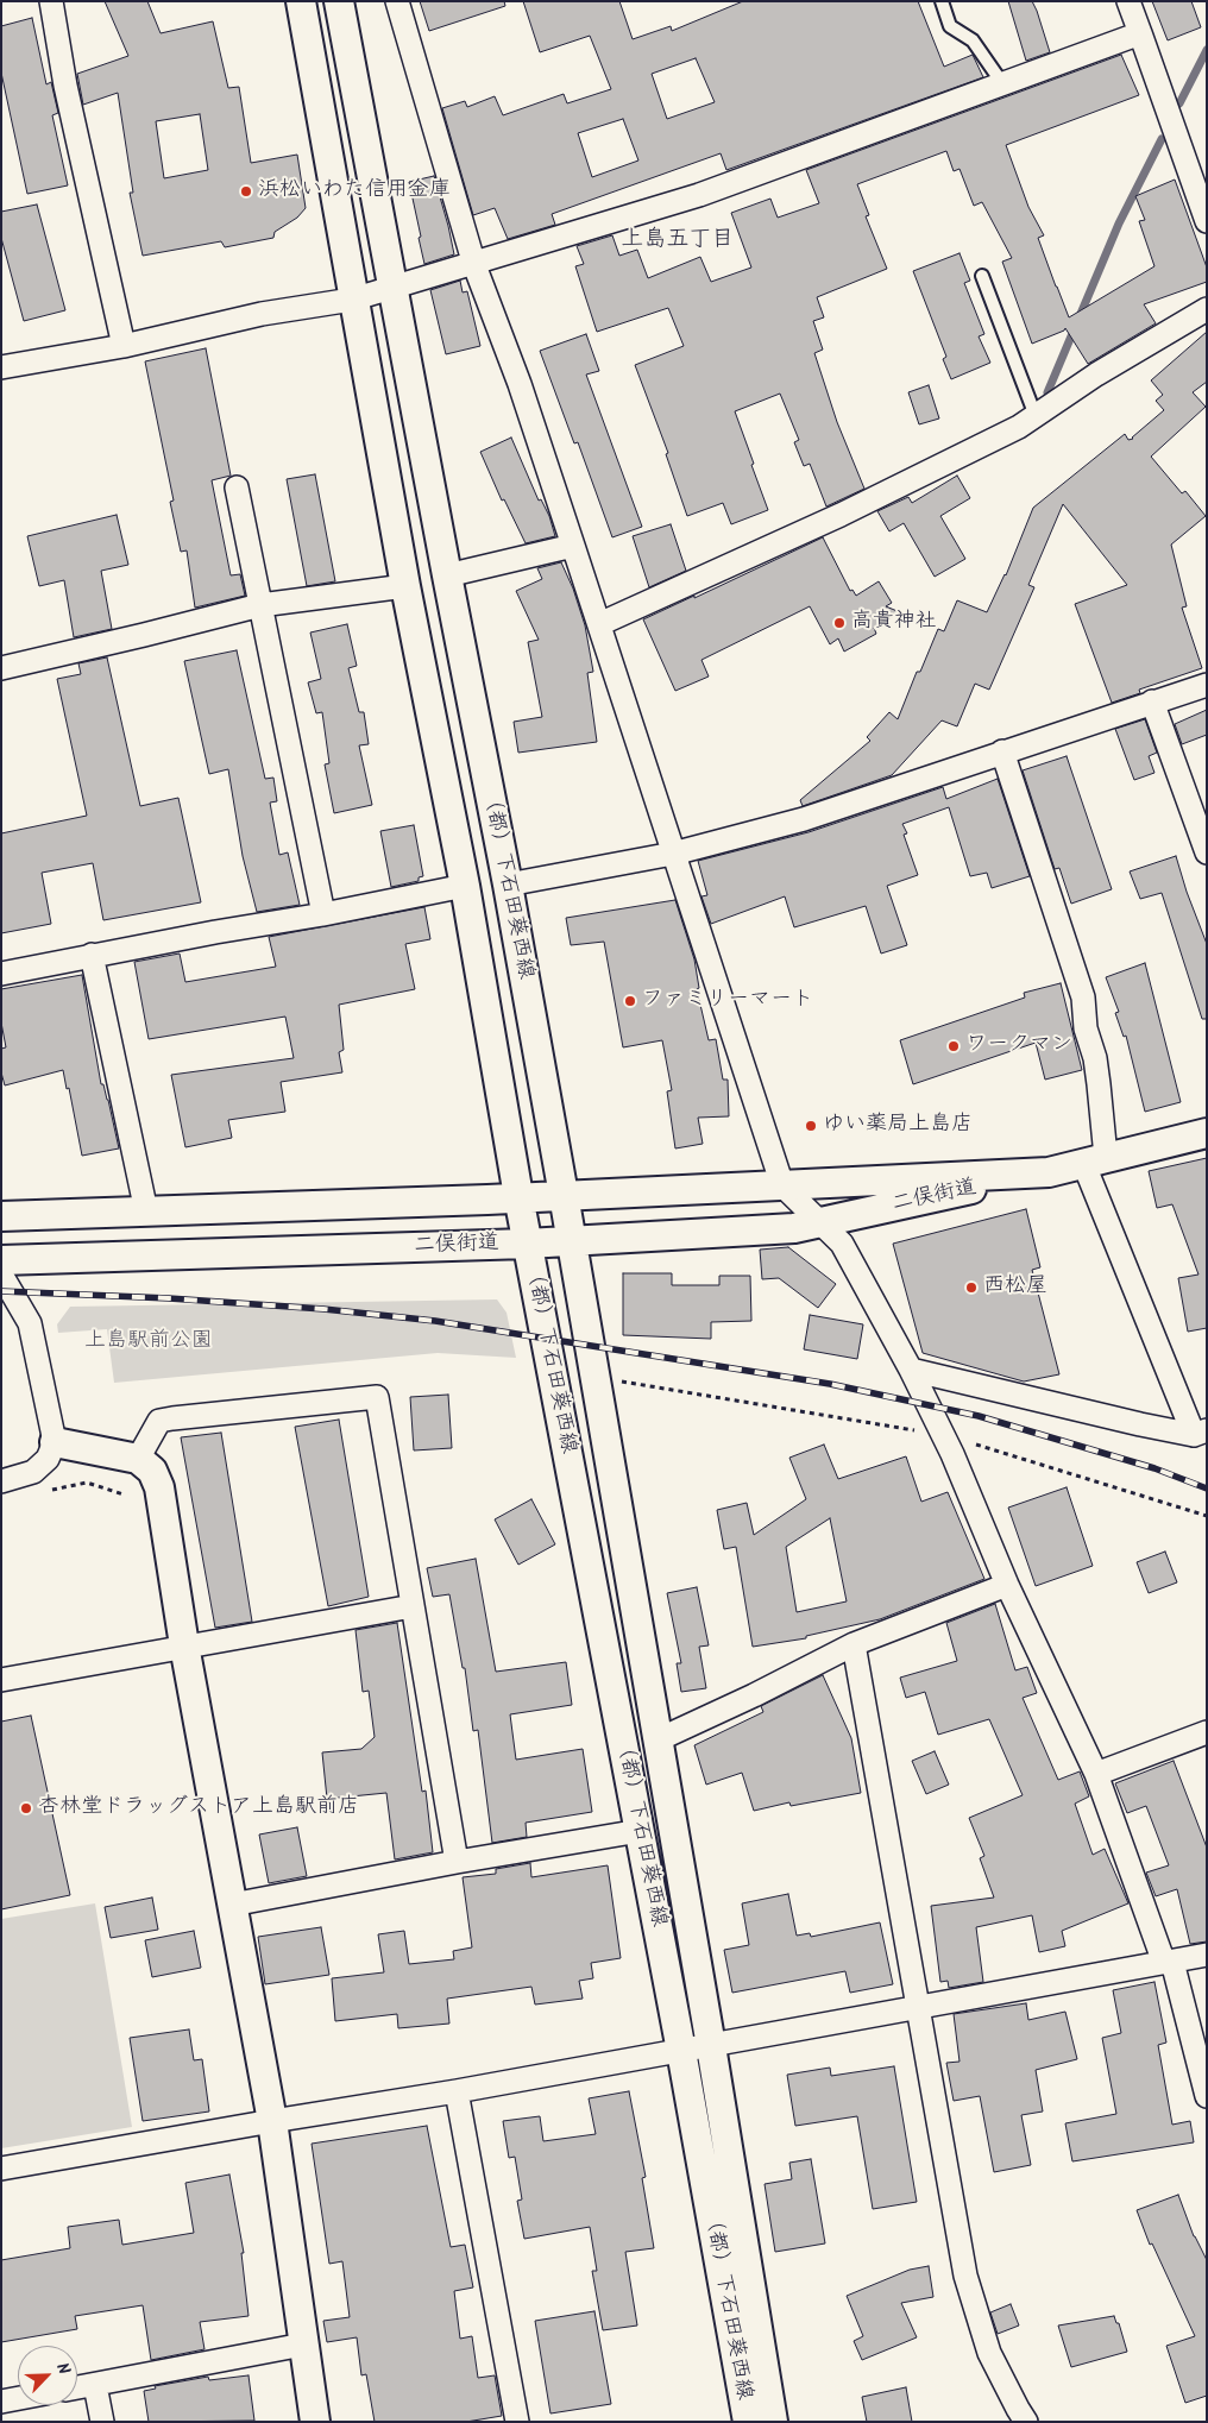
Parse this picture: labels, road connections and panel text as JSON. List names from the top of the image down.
{
  "streets": {
    "street": ["（都）下石田葵西線", "二俣街道"]
  },
  "crossings": [
    ["（都）下石田葵西線", "二俣街道"]
  ],
  "districts": ["上島五丁目"],
  "parks": ["上島駅前公園"],
  "places": [
    "浜松いわた信用金庫",
    "高貴神社",
    "ファミリーマート",
    "ワークマン",
    "ゆい薬局上島店",
    "西松屋",
    "杏林堂ドラッグストア上島駅前店"
  ],
  "north": "top right"
}
